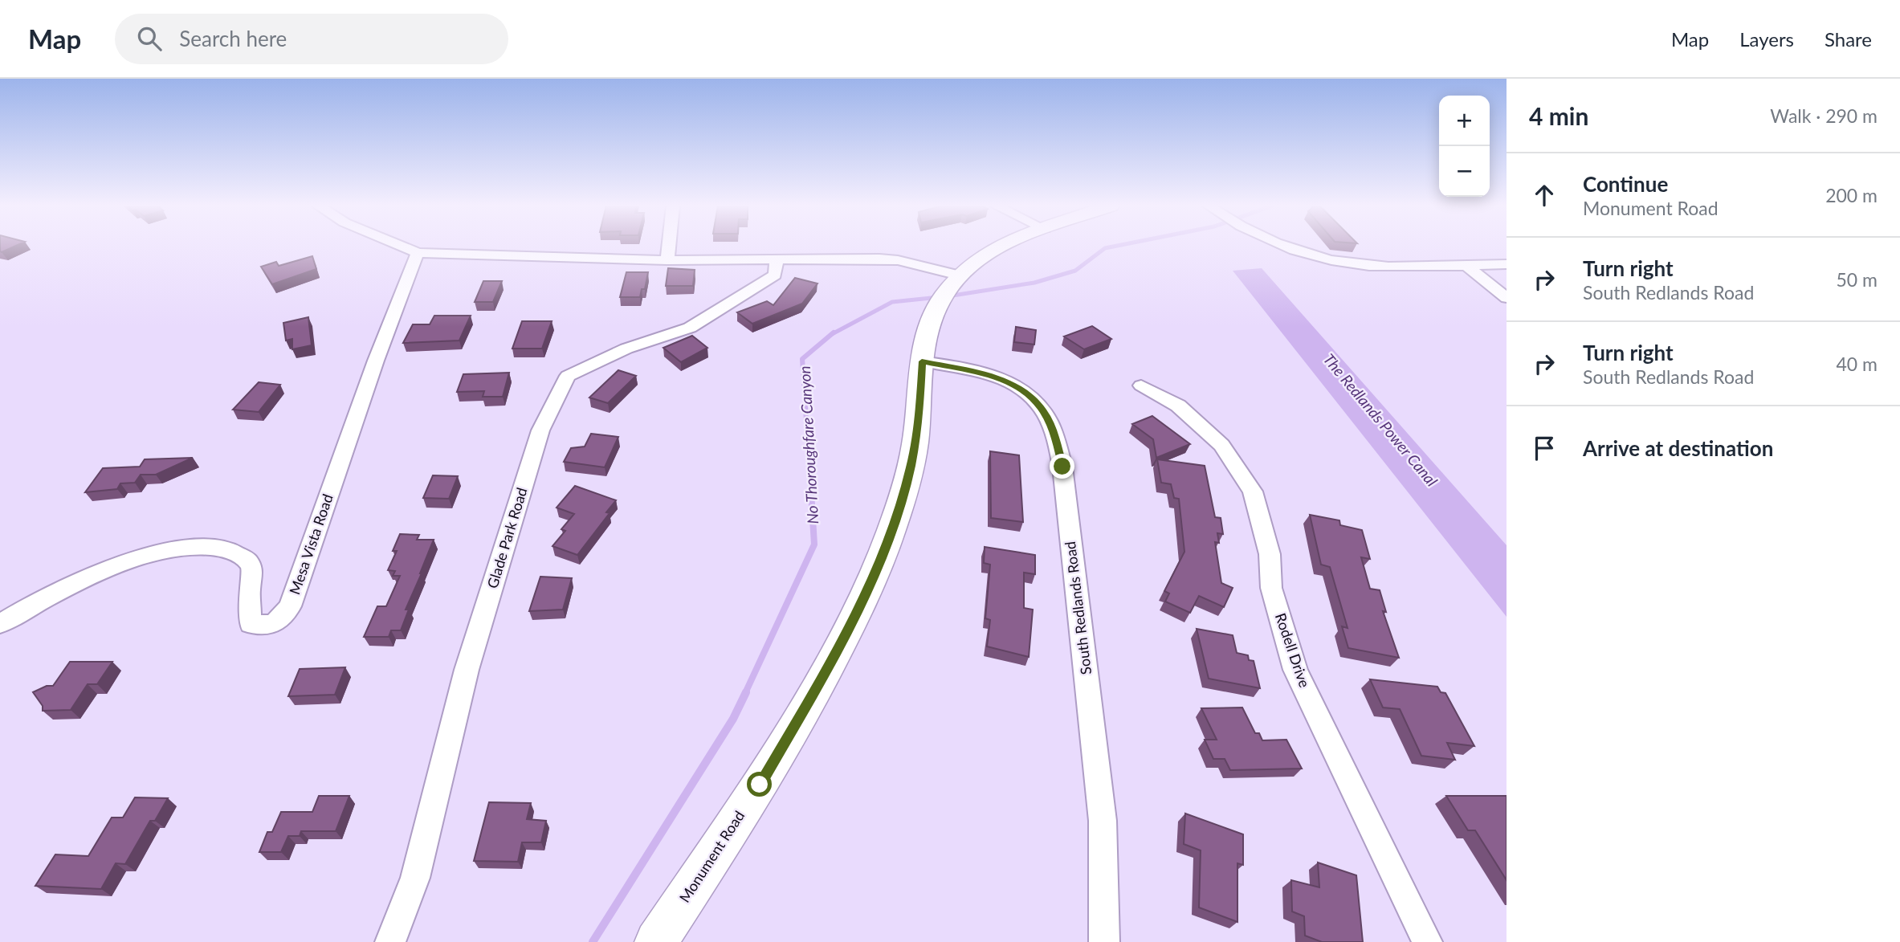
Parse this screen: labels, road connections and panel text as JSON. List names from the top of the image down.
{
  "streets": {
    "main road": ["Monument Road"],
    "street": [
      "Glade Park Road",
      "Mesa Vista Road",
      "South Redlands Road",
      "Rodell Drive"
    ]
  },
  "crossings": [
    ["South Redlands Road", "Monument Road"]
  ],
  "water": ["The Redlands Power Canal", "No Thoroughfare Canyon"],
  "page": {
    "header": "Map",
    "search": "Search here",
    "nav": ["Map", "Layers", "Share"],
    "heading": ["4 min", "Walk · 290 m"],
    "map_buttons": ["+", "−"],
    "list": [
      ["Continue", "Monument Road", "200 m"],
      ["Turn right", "South Redlands Road", "50 m"],
      ["Turn right", "South Redlands Road", "40 m"],
      "Arrive at destination"
    ]
  }
}
